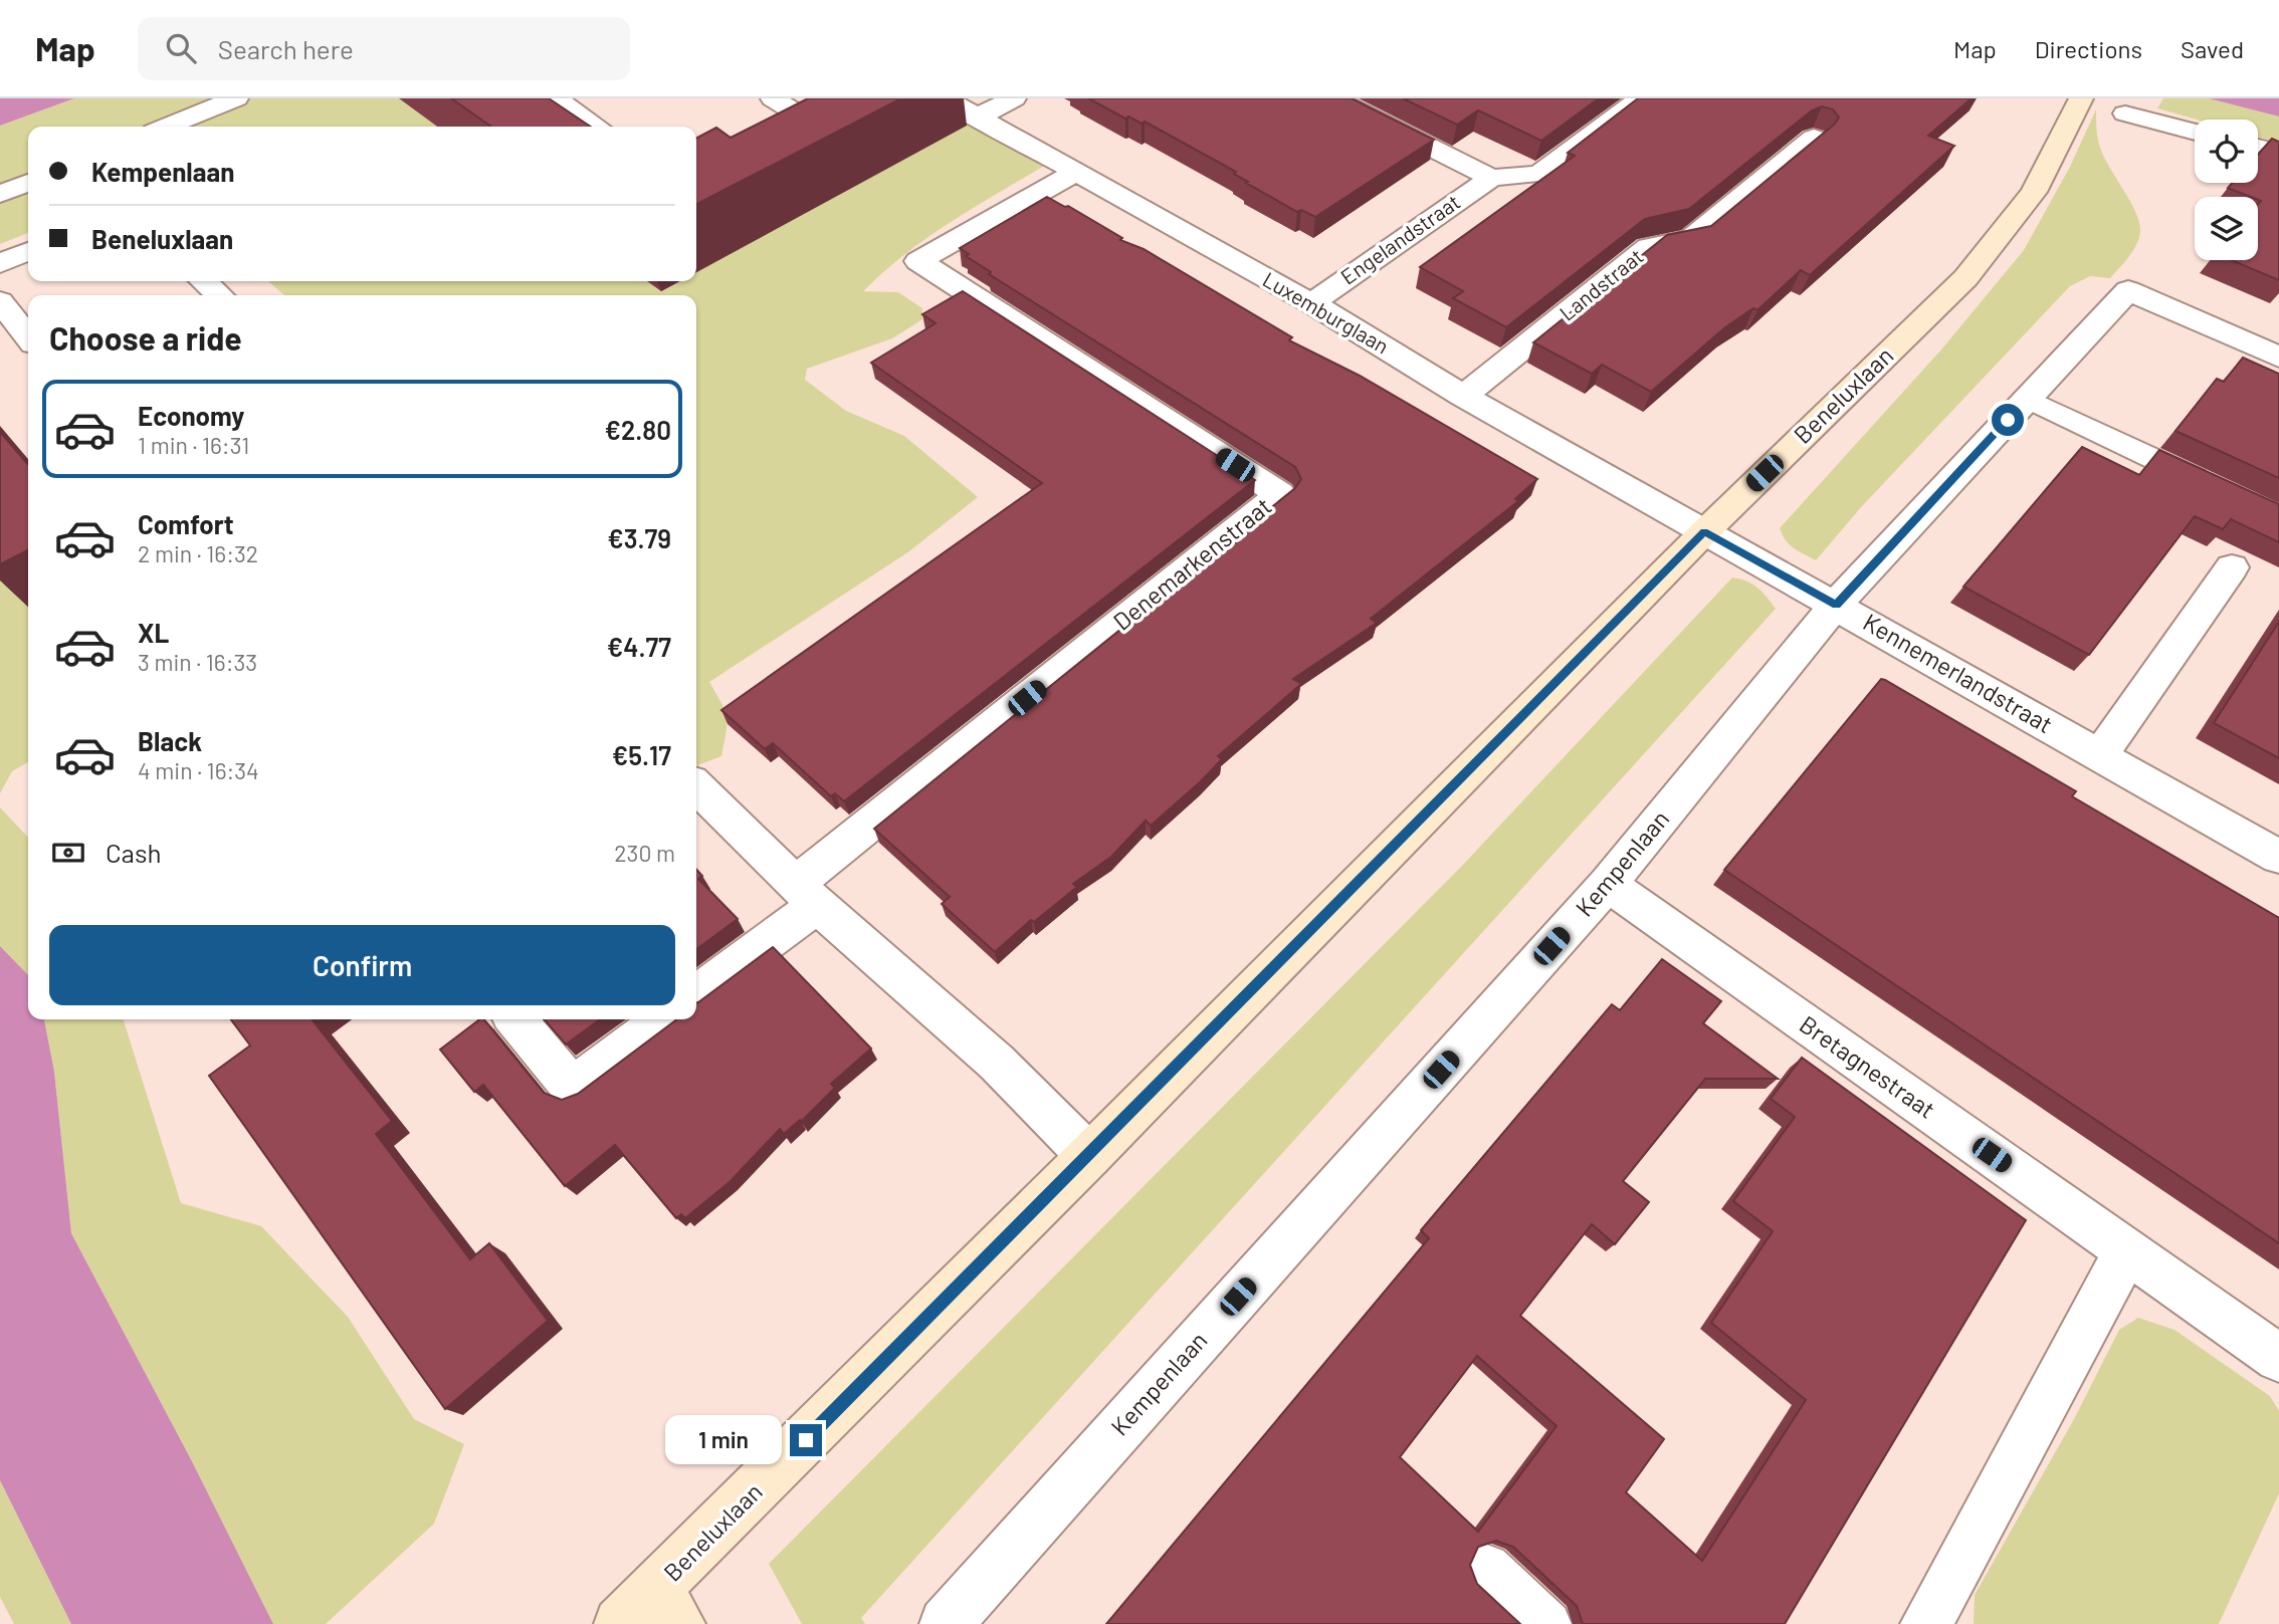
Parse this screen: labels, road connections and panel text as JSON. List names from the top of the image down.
{
  "streets": {
    "main road": ["Beneluxlaan"],
    "street": [
      "Engelandstraat",
      "Landstraat",
      "Luxemburglaan",
      "Denemarkenstraat",
      "Kennemerlandstraat",
      "Kempenlaan",
      "Bretagnestraat"
    ]
  },
  "crossings": [
    ["Engelandstraat", "Luxemburglaan"],
    ["Landstraat", "Luxemburglaan"],
    ["Luxemburglaan", "Beneluxlaan"],
    ["Luxemburglaan", "Denemarkenstraat"],
    ["Luxemburglaan", "Kennemerlandstraat"],
    ["Beneluxlaan", "Kennemerlandstraat"],
    ["Kennemerlandstraat", "Kempenlaan"],
    ["Kempenlaan", "Bretagnestraat"]
  ],
  "page": {
    "header": "Map",
    "search": "Search here",
    "nav": ["Map", "Directions", "Saved"],
    "banner": ["Kempenlaan", "Beneluxlaan"],
    "heading": "Choose a ride",
    "list": [
      {
        "name": "Economy",
        "note": "1 min · 16:31",
        "value": "€2.80"
      },
      {
        "name": "Comfort",
        "note": "2 min · 16:32",
        "value": "€3.79"
      },
      {
        "name": "XL",
        "note": "3 min · 16:33",
        "value": "€4.77"
      },
      {
        "name": "Black",
        "note": "4 min · 16:34",
        "value": "€5.17"
      }
    ],
    "pay": ["Cash", "230 m"],
    "buttons": "Confirm",
    "bubble": "1 min"
  }
}
